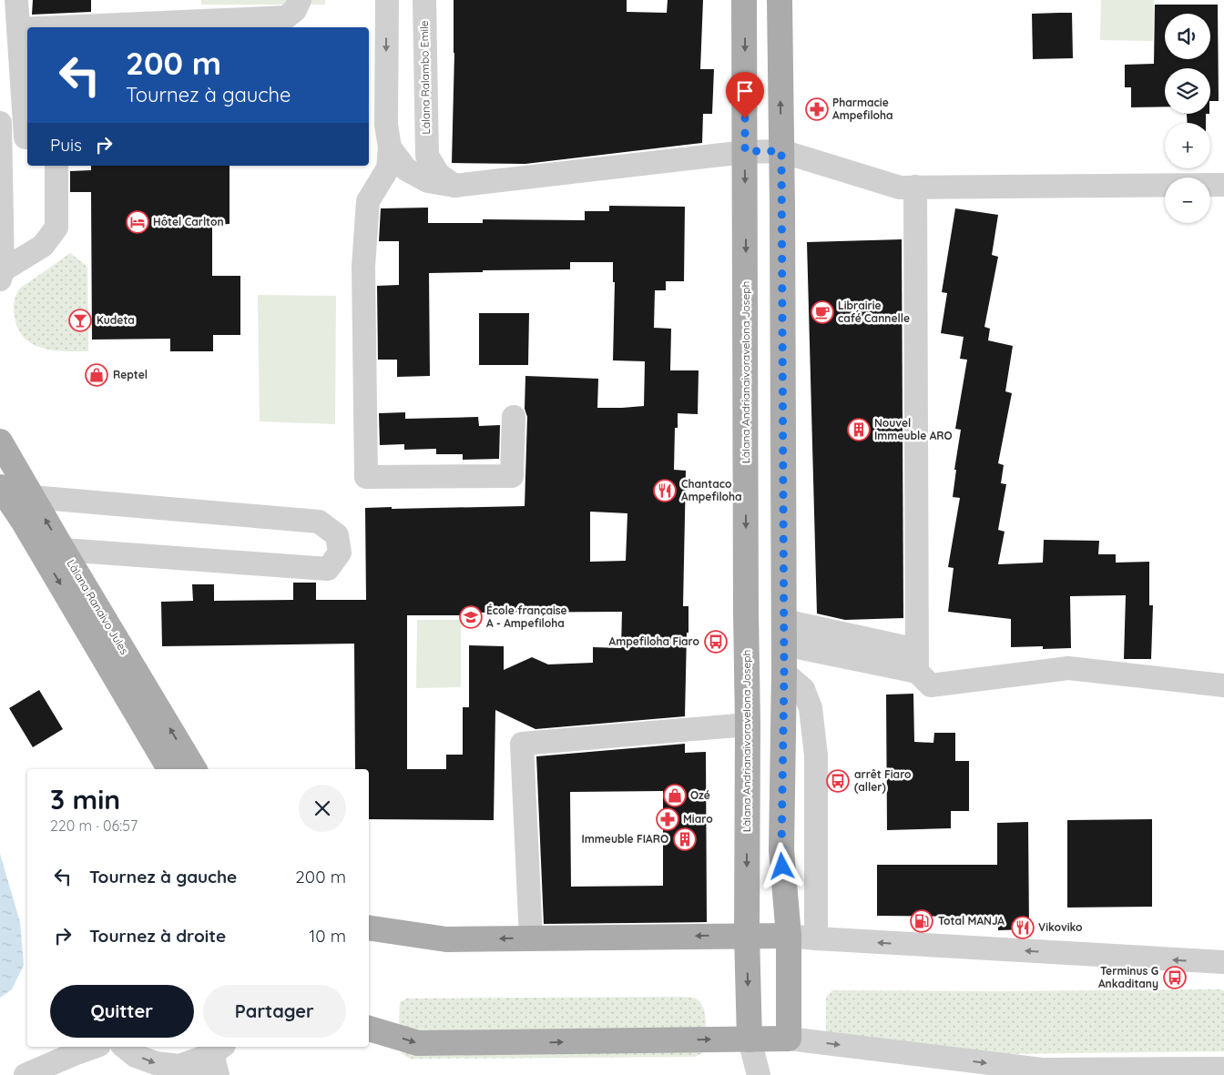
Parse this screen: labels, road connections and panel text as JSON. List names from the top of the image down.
{
  "streets": {
    "main road": ["Làlana Andrianaivoravelona Joseph", "Làlana Ranaivo Jules"],
    "street": ["Làlana Ralambo Emile"]
  },
  "places": {
    "pharmacy": ["Pharmacie Ampefiloha", "Miaro"],
    "hotel": ["Hôtel Carlton"],
    "cafe": ["Librairie café Cannelle"],
    "bar": ["Kudeta"],
    "shop": ["Reptel", "Ozé"],
    "building": ["Nouvel Immeuble ARO", "Immeuble FIARO"],
    "restaurant": ["Chantaco Ampefiloha", "Vikoviko"],
    "school or university": ["École française A - Ampefiloha"],
    "bus stop": ["Ampefiloha Fiaro", "arrêt Fiaro (aller)", "Terminus G Ankaditany"],
    "fuel station": ["Total MANJA"]
  },
  "page": {
    "map_buttons": ["+", "−"],
    "turn": ["200 m", "Tournez à gauche"],
    "then": "Puis",
    "heading": ["3 min", "220 m · 06:57"],
    "list": [
      {
        "name": "Tournez à gauche",
        "value": "200 m"
      },
      {
        "name": "Tournez à droite",
        "value": "10 m"
      }
    ],
    "buttons": ["Quitter", "Partager"]
  }
}
